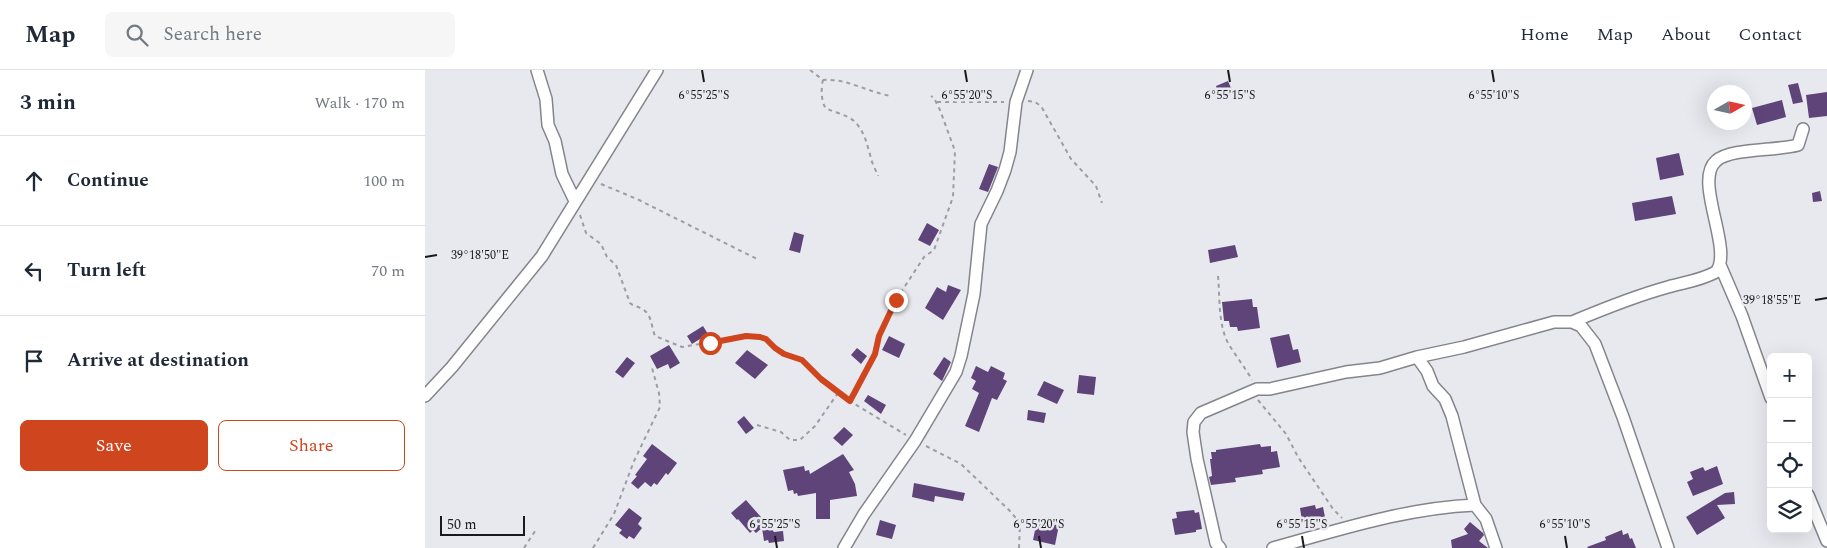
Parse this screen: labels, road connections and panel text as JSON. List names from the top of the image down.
{
  "scale_bar": "50 m",
  "north": "right",
  "page": {
    "header": "Map",
    "search": "Search here",
    "nav": [
      "Home",
      "Map",
      "About",
      "Contact"
    ],
    "heading": ["3 min", "Walk · 170 m"],
    "list": [
      ["Continue", "100 m"],
      ["Turn left", "70 m"],
      "Arrive at destination"
    ],
    "map_buttons": ["+", "−"],
    "buttons": ["Save", "Share"],
    "scale": "50 m"
  },
  "coordinates": [
    "6°55'25\"S",
    "6°55'20\"S",
    "6°55'15\"S",
    "6°55'10\"S",
    "39°18'50\"E",
    "39°18'55\"E"
  ]
}
